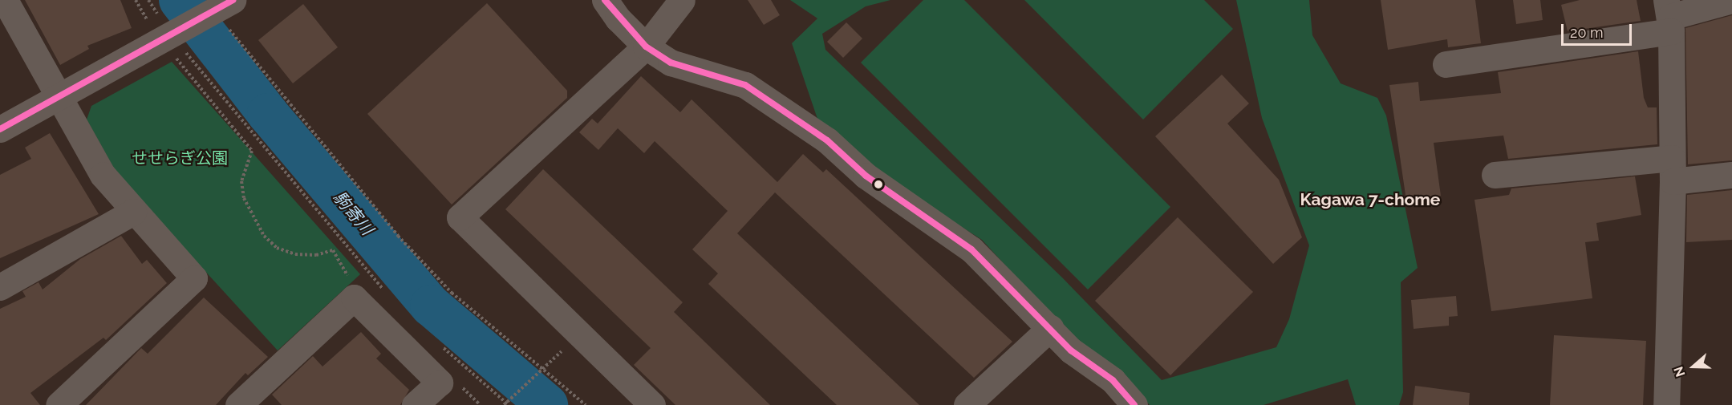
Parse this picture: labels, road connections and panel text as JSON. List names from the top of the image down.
{
  "districts": ["Kagawa 7-chome"],
  "water": ["駒寄川"],
  "parks": ["せせらぎ公園"],
  "scale_bar": "20 m",
  "north": "left"
}
